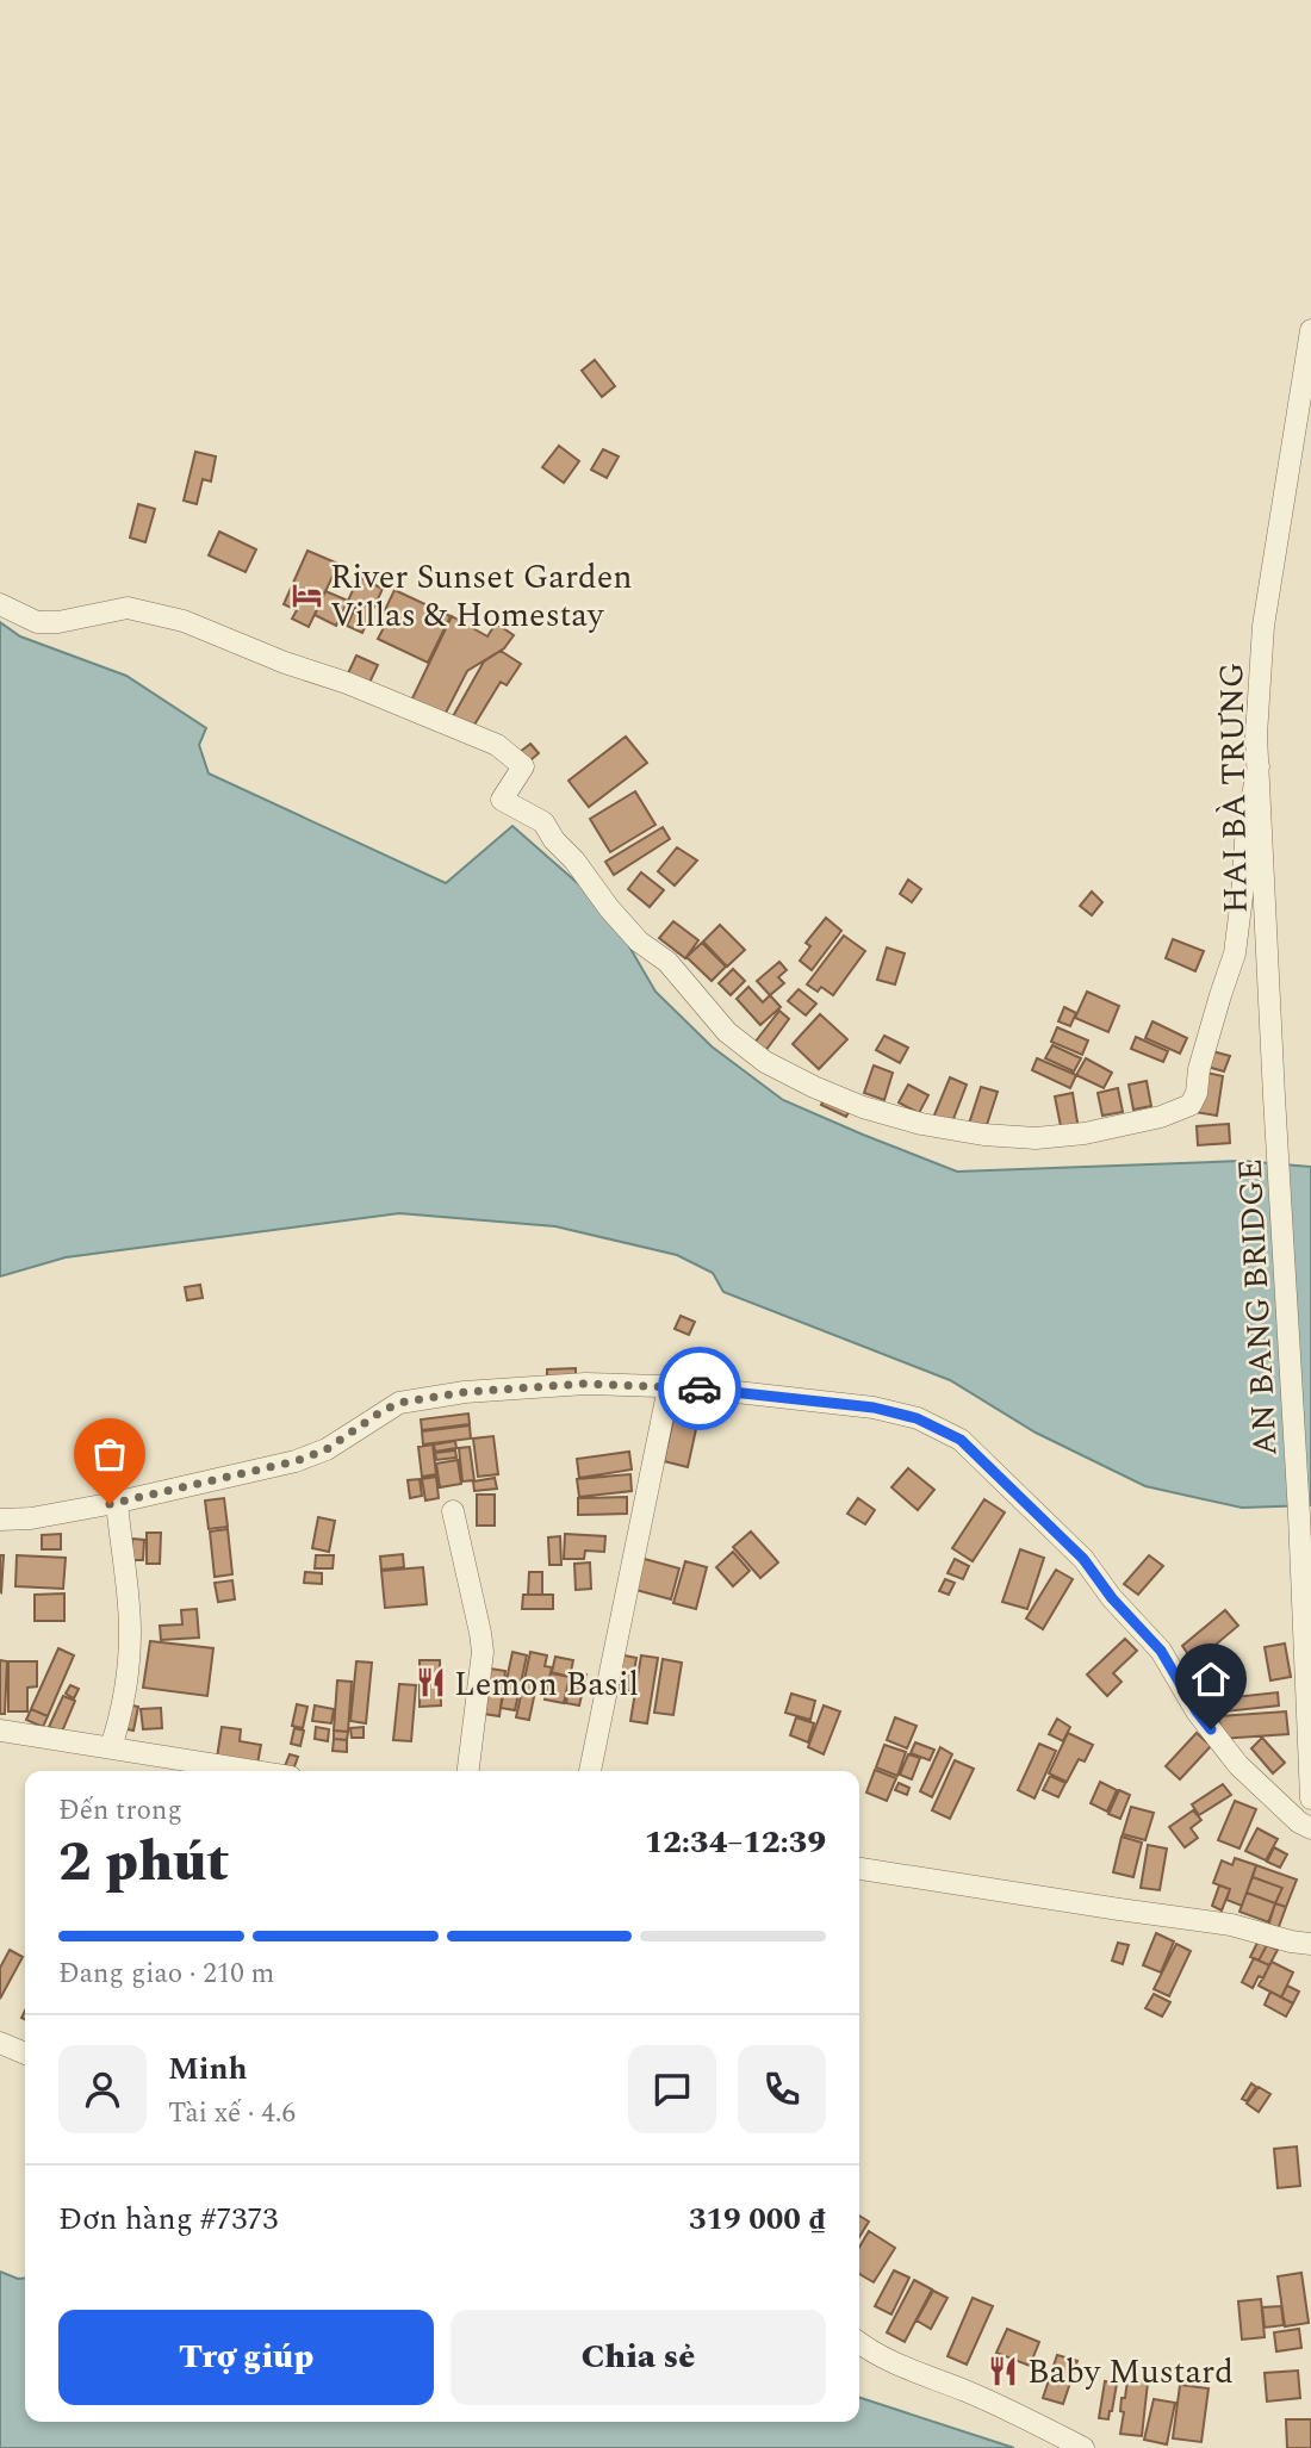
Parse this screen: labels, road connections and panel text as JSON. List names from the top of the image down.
{
  "streets": {
    "street": ["HAI BÀ TRƯNG", "AN BANG BRIDGE"]
  },
  "crossings": [
    ["HAI BÀ TRƯNG", "AN BANG BRIDGE"]
  ],
  "places": {
    "hotel": ["River Sunset Garden Villas & Homestay"],
    "restaurant": ["Lemon Basil", "Baby Mustard"]
  },
  "page": {
    "heading": ["2 phút", "Đến trong", "12:34–12:39"],
    "panel": [
      "Minh",
      "Tài xế · 4.6",
      "Đơn hàng #7373",
      "319 000 ₫"
    ],
    "bar": "Đang giao · 210 m",
    "buttons": ["Trợ giúp", "Chia sẻ"]
  }
}
